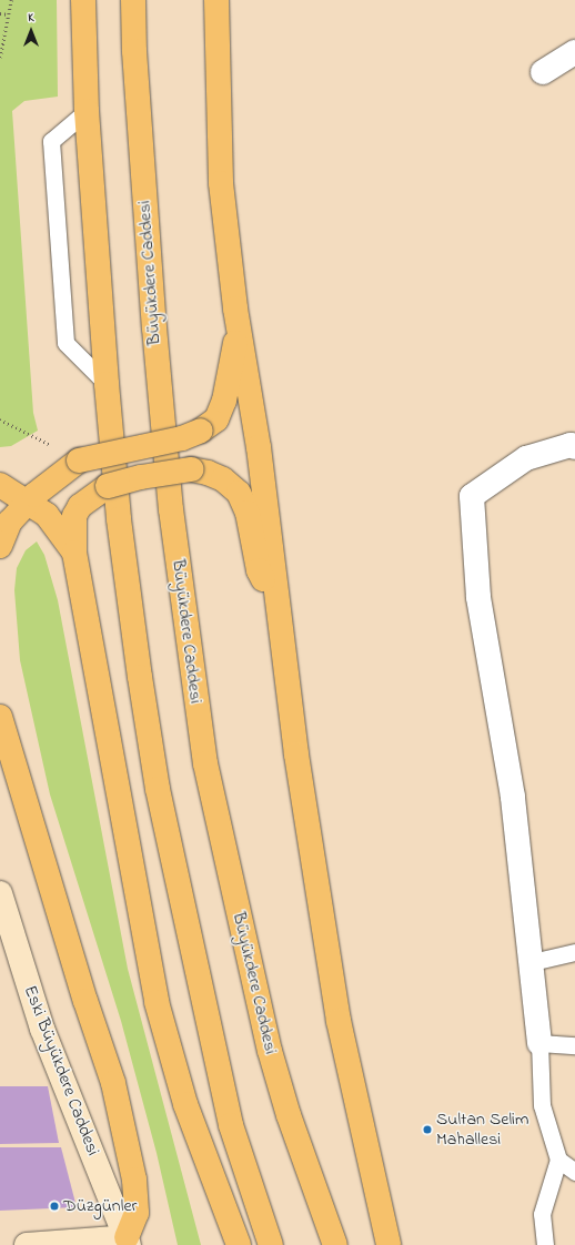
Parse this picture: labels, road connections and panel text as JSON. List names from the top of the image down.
{
  "streets": {
    "main road": ["Büyükdere Caddesi"],
    "street": ["Eski Büyükdere Caddesi"]
  },
  "places": ["Sultan Selim Mahallesi", "Düzgünler"],
  "north": "top"
}
